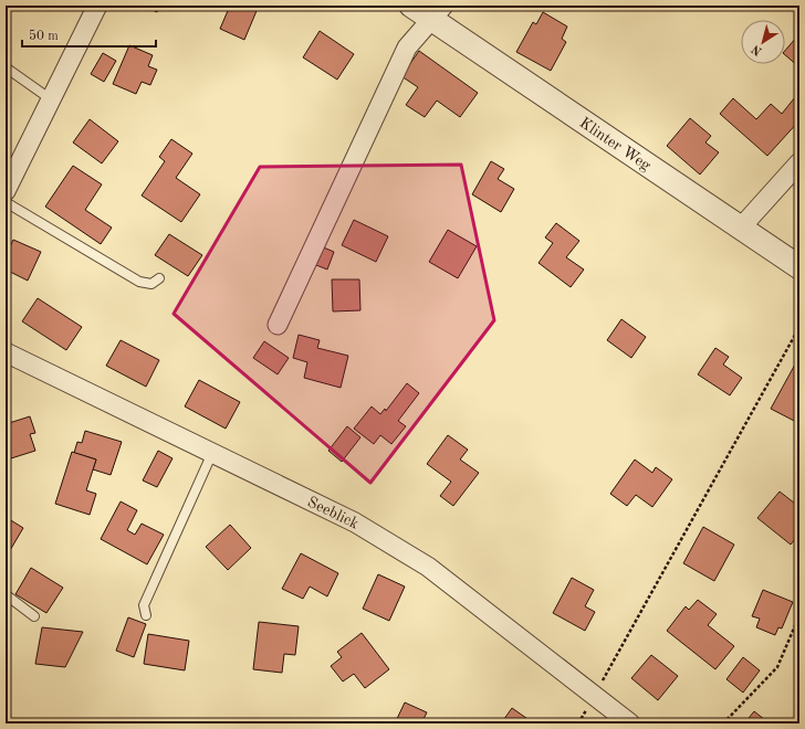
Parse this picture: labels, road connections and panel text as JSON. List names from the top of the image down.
{
  "streets": {
    "street": ["Klinter Weg", "Seeblick"]
  },
  "scale_bar": "50 m",
  "north": "bottom left"
}
